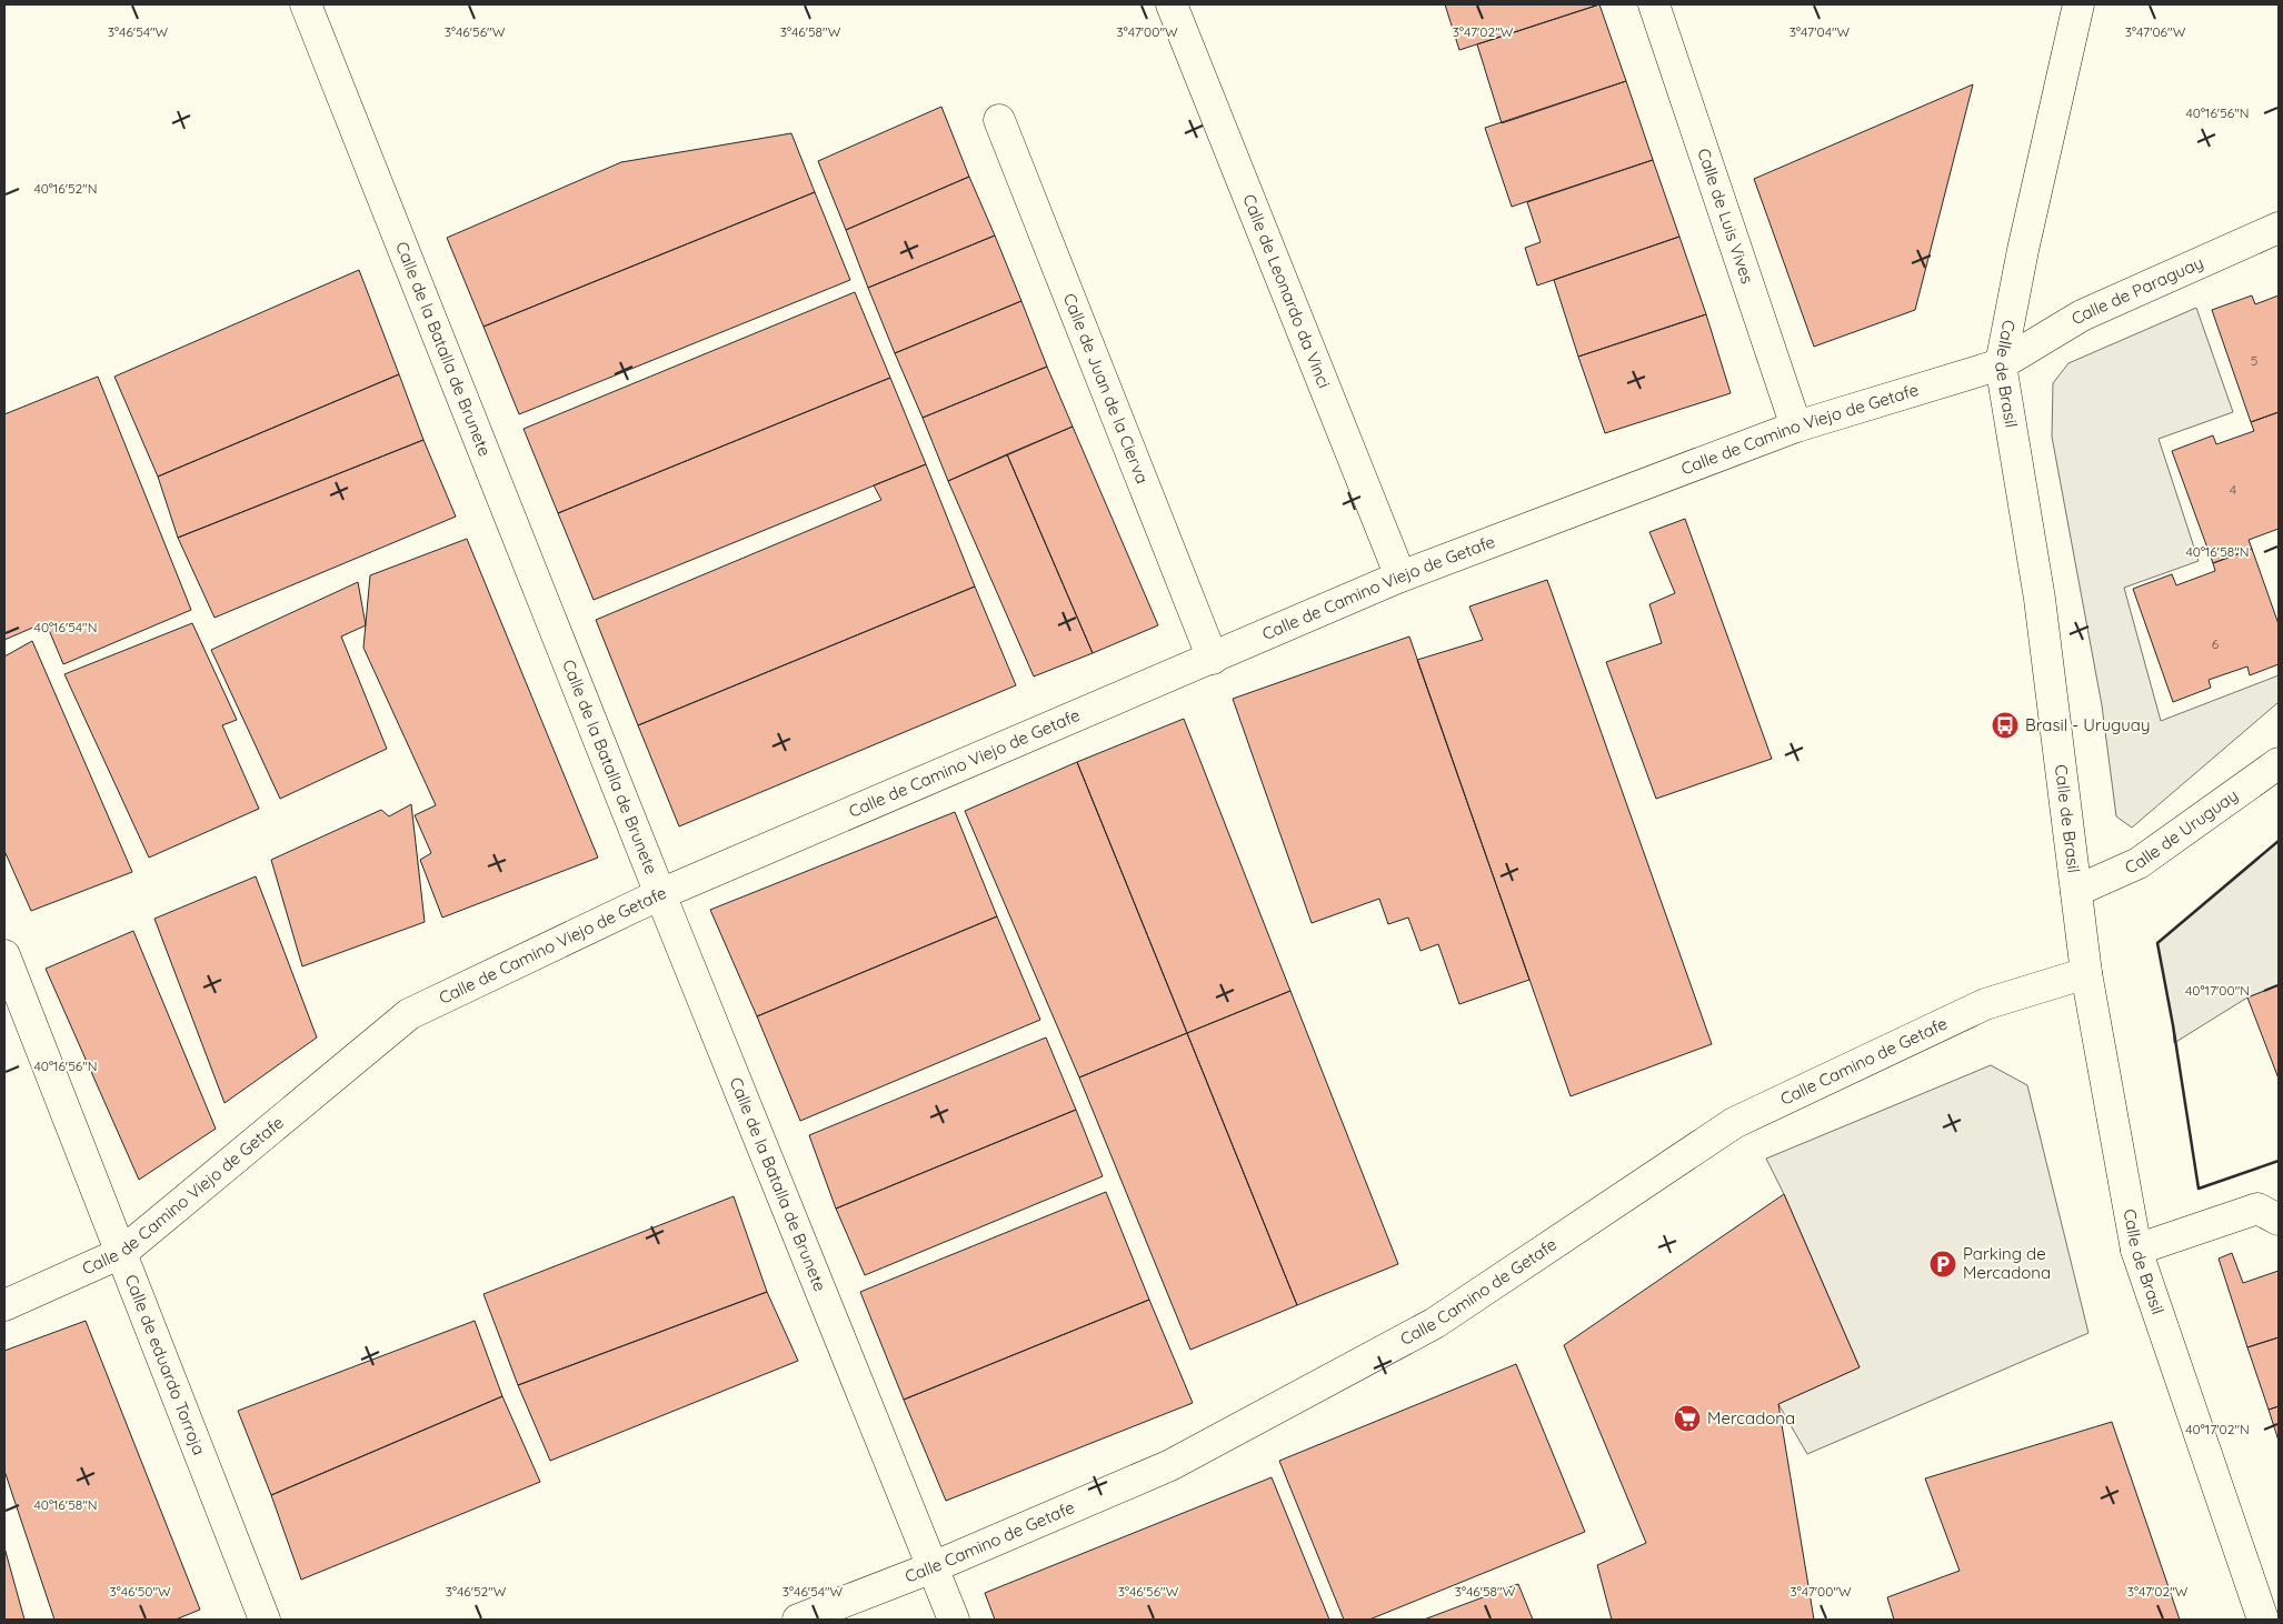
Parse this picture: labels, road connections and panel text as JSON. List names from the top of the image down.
{
  "streets": {
    "street": [
      "Calle de Luis Vives",
      "Calle de Leonardo da Vinci",
      "Calle de Paraguay",
      "Calle de la Batalla de Brunete",
      "Calle de Brasil",
      "Calle de Juan de la Cierva",
      "Calle de Camino Viejo de Getafe",
      "Calle de Uruguay",
      "Calle Camino de Getafe",
      "Calle de eduardo Torroja"
    ]
  },
  "crossings": [
    ["Calle de Luis Vives", "Calle de Camino Viejo de Getafe"],
    ["Calle de Leonardo da Vinci", "Calle de Camino Viejo de Getafe"],
    ["Calle de Paraguay", "Calle de Brasil"],
    ["Calle de Paraguay", "Calle de Camino Viejo de Getafe"],
    ["Calle de la Batalla de Brunete", "Calle de Camino Viejo de Getafe"],
    ["Calle de la Batalla de Brunete", "Calle Camino de Getafe"],
    ["Calle de Brasil", "Calle de Camino Viejo de Getafe"],
    ["Calle de Brasil", "Calle de Uruguay"],
    ["Calle de Brasil", "Calle Camino de Getafe"],
    ["Calle de Juan de la Cierva", "Calle de Camino Viejo de Getafe"],
    ["Calle de Camino Viejo de Getafe", "Calle de eduardo Torroja"]
  ],
  "places": {
    "bus stop": ["Brasil - Uruguay"],
    "parking": ["Parking de Mercadona"],
    "supermarket": ["Mercadona"]
  },
  "house_numbers": ["5", "4", "6"],
  "coordinates": [
    "3°46'54\"W",
    "3°46'56\"W",
    "3°46'58\"W",
    "3°47'00\"W",
    "3°47'02\"W",
    "3°47'04\"W",
    "3°47'06\"W",
    "40°16'56\"N",
    "40°16'52\"N",
    "40°16'58\"N",
    "40°16'54\"N",
    "40°17'00\"N",
    "40°17'02\"N",
    "3°46'50\"W",
    "3°46'52\"W"
  ]
}
